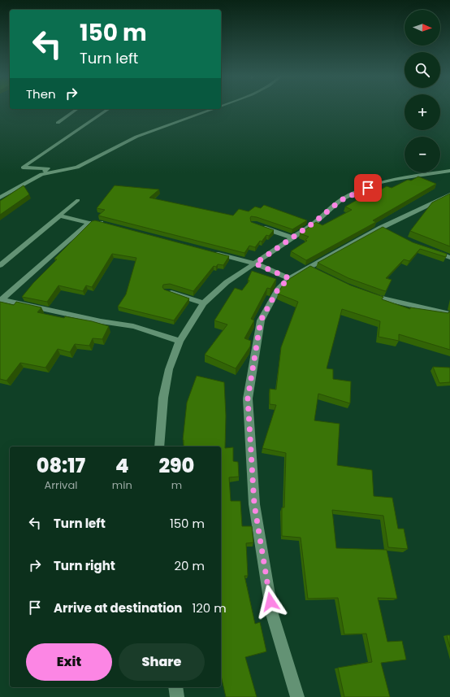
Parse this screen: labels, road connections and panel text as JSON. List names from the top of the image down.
{
  "north": "right",
  "page": {
    "map_buttons": ["+", "−"],
    "turn": ["150 m", "Turn left"],
    "then": "Then",
    "eta": [
      "08:17",
      "Arrival",
      "4",
      "min",
      "290",
      "m"
    ],
    "list": [
      {
        "name": "Turn left",
        "value": "150 m"
      },
      {
        "name": "Turn right",
        "value": "20 m"
      },
      {
        "name": "Arrive at destination",
        "value": "120 m"
      }
    ],
    "buttons": ["Exit", "Share"]
  }
}
